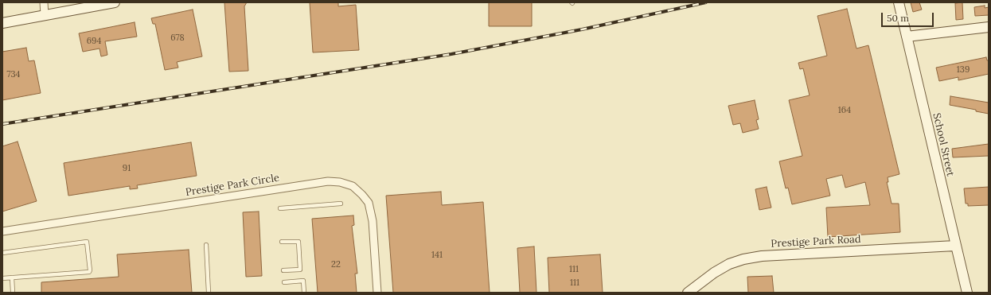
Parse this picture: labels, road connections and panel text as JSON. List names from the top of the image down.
{
  "streets": {
    "main road": ["School Street", "Prestige Park Road"],
    "street": ["Prestige Park Circle"]
  },
  "crossings": [
    ["School Street", "Prestige Park Road"]
  ],
  "house_numbers": [
    "678",
    "694",
    "139",
    "734",
    "164",
    "91",
    "141",
    "22",
    "111",
    "111"
  ],
  "scale_bar": "50 m"
}
